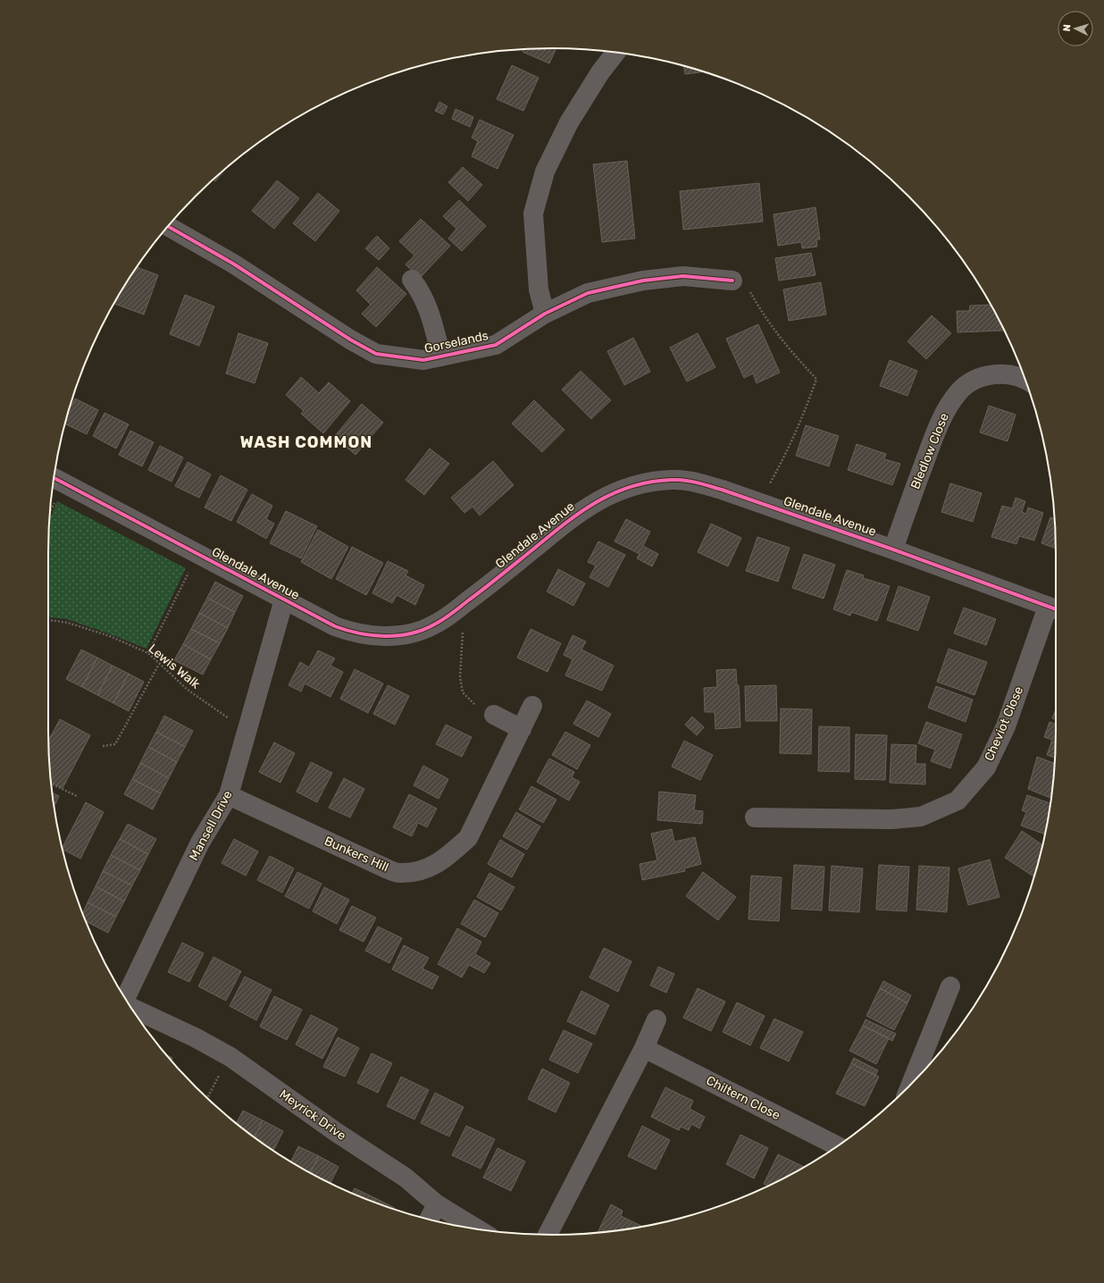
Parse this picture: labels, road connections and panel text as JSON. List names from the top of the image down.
{
  "streets": {
    "street": [
      "Gorselands",
      "Bledlow Close",
      "Glendale Avenue",
      "Cheviot Close",
      "Mansell Drive",
      "Bunkers Hill",
      "Chiltern Close",
      "Meyrick Drive"
    ],
    "path": ["Lewis Walk"]
  },
  "crossings": [
    ["Bledlow Close", "Glendale Avenue"],
    ["Glendale Avenue", "Cheviot Close"],
    ["Glendale Avenue", "Mansell Drive"],
    ["Lewis Walk", "Mansell Drive"],
    ["Mansell Drive", "Bunkers Hill"]
  ],
  "districts": ["WASH COMMON"],
  "north": "left"
}
